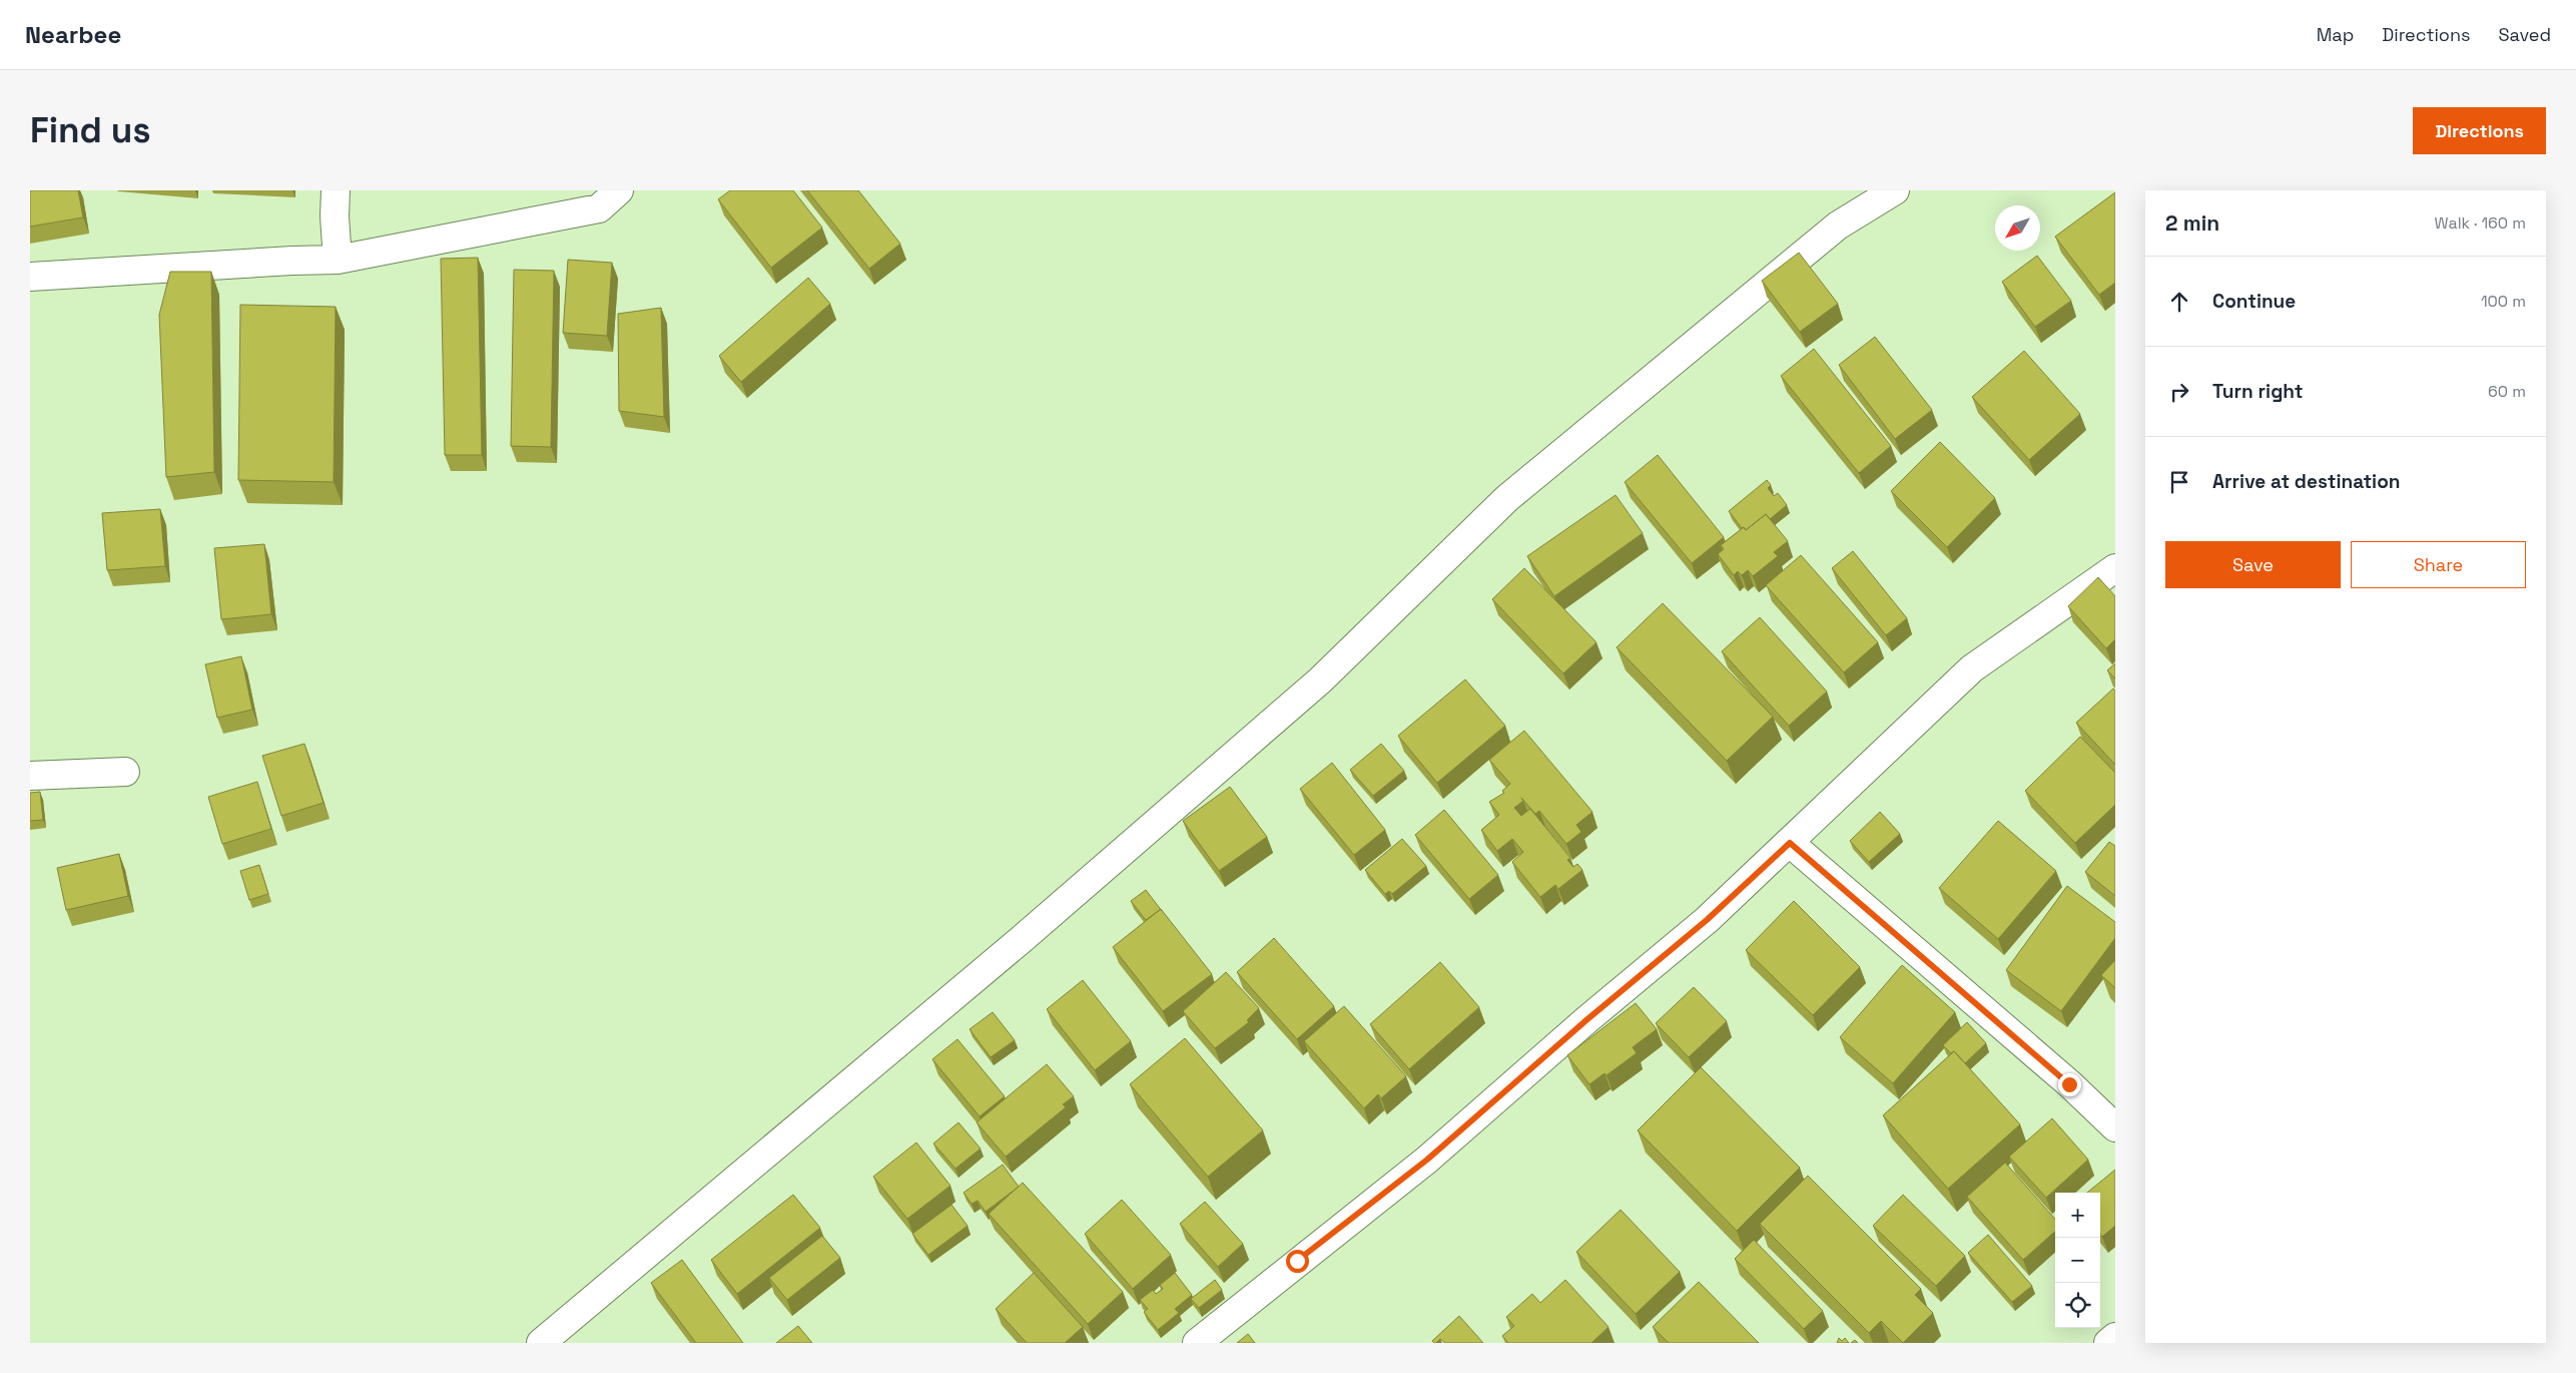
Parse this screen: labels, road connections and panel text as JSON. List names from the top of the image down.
{
  "north": "bottom left",
  "page": {
    "header": "Nearbee",
    "nav": ["Map", "Directions", "Saved"],
    "buttons": [
      "Directions",
      ["Save", "Share"]
    ],
    "title": "Find us",
    "heading": ["2 min", "Walk · 160 m"],
    "list": [
      ["Continue", "100 m"],
      ["Turn right", "60 m"],
      "Arrive at destination"
    ],
    "map_buttons": ["+", "−"]
  }
}
